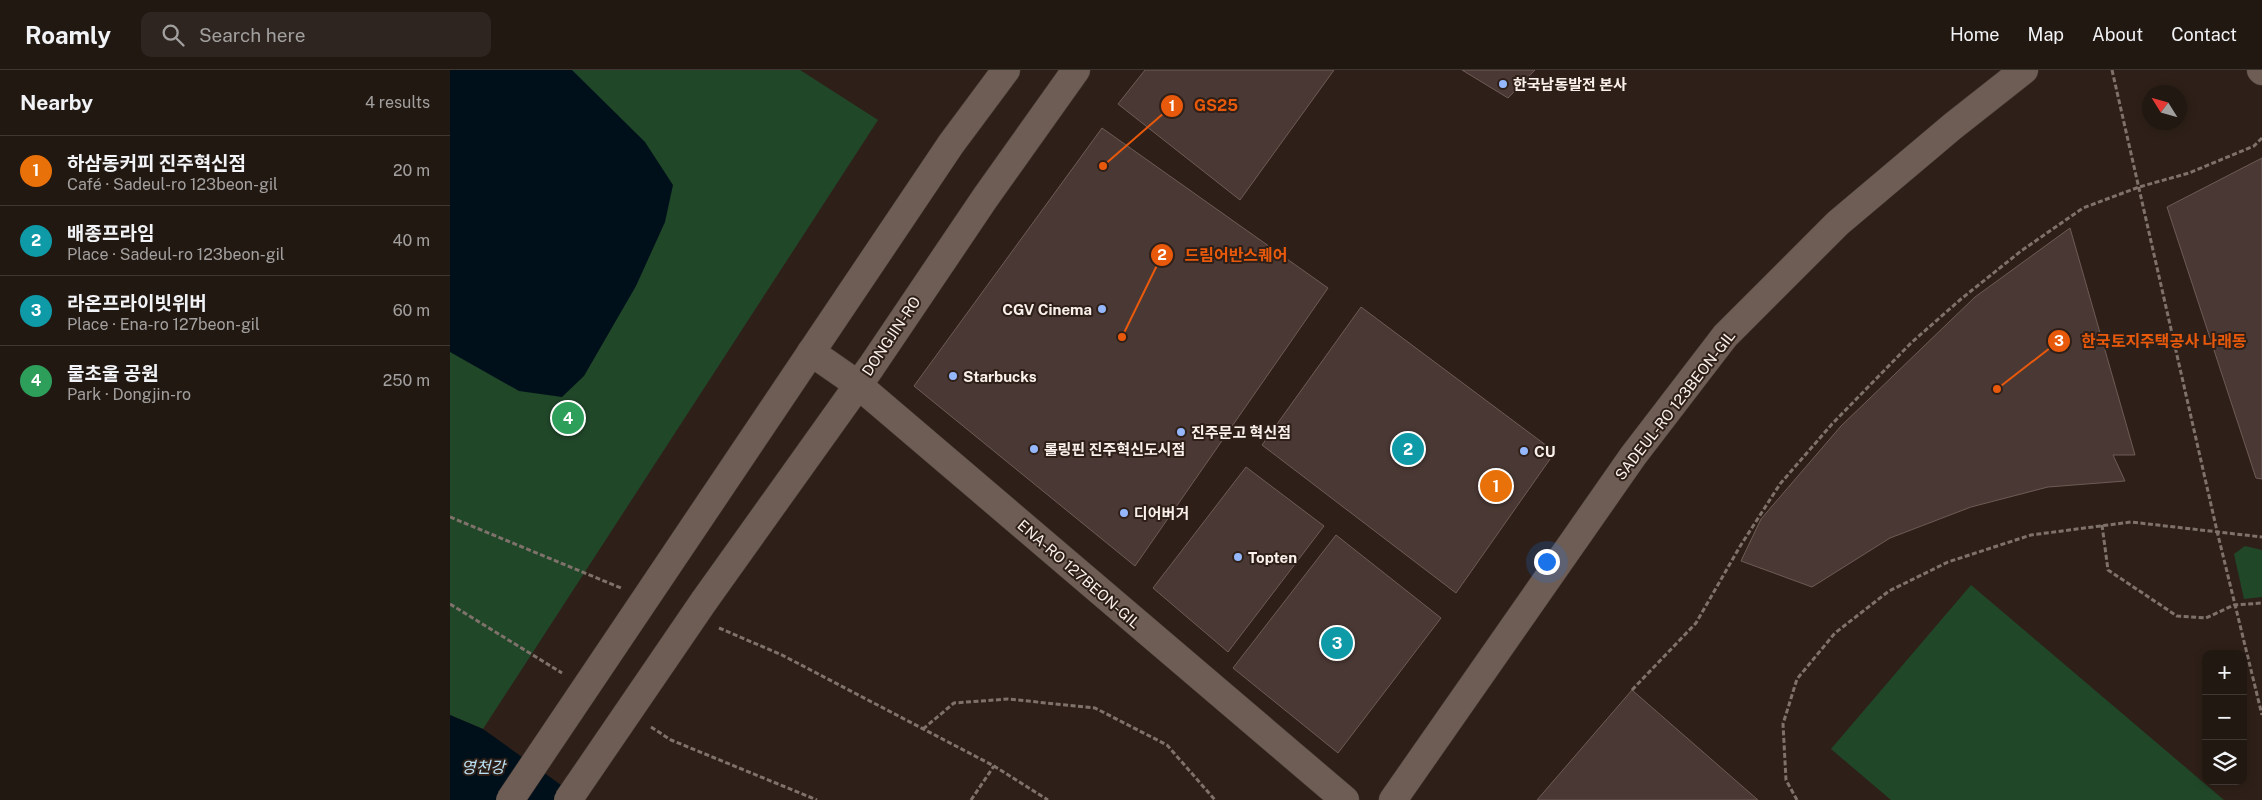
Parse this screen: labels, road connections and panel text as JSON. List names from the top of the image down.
{
  "streets": {
    "street": ["DONGJIN-RO", "SADEUL-RO 123BEON-GIL", "ENA-RO 127BEON-GIL"]
  },
  "crossings": [
    ["DONGJIN-RO", "ENA-RO 127BEON-GIL"]
  ],
  "water": ["영천강"],
  "places": [
    "한국남동발전 본사",
    "GS25",
    "CGV Cinema",
    "드림어반스퀘어",
    "Starbucks",
    "한국토지주택공사 나래동",
    "진주문고 혁신점",
    "롤링핀 진주혁신도시점",
    "CU",
    "디어버거",
    "Topten"
  ],
  "north": "top left",
  "page": {
    "header": "Roamly",
    "search": "Search here",
    "nav": [
      "Home",
      "Map",
      "About",
      "Contact"
    ],
    "heading": ["Nearby", "4 results"],
    "list": [
      {
        "mark": "1",
        "name": "하삼동커피 진주혁신점",
        "note": "Café · Sadeul-ro 123beon-gil",
        "value": "20 m"
      },
      {
        "mark": "2",
        "name": "배종프라임",
        "note": "Place · Sadeul-ro 123beon-gil",
        "value": "40 m"
      },
      {
        "mark": "3",
        "name": "라온프라이빗위버",
        "note": "Place · Ena-ro 127beon-gil",
        "value": "60 m"
      },
      {
        "mark": "4",
        "name": "물초울 공원",
        "note": "Park · Dongjin-ro",
        "value": "250 m"
      }
    ],
    "pins": [
      "4",
      "2",
      "1",
      "3"
    ],
    "map_buttons": ["+", "−"]
  }
}
